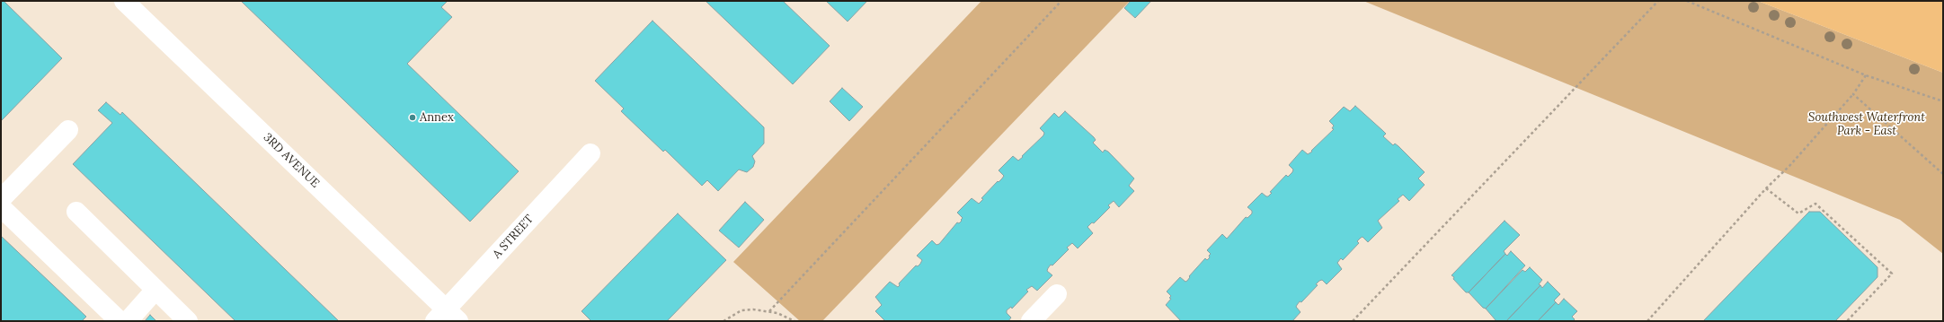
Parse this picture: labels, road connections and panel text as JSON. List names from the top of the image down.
{
  "streets": {
    "street": ["3RD AVENUE", "A STREET"]
  },
  "crossings": [
    ["3RD AVENUE", "A STREET"]
  ],
  "parks": ["Southwest Waterfront Park - East"],
  "places": ["Annex"]
}
